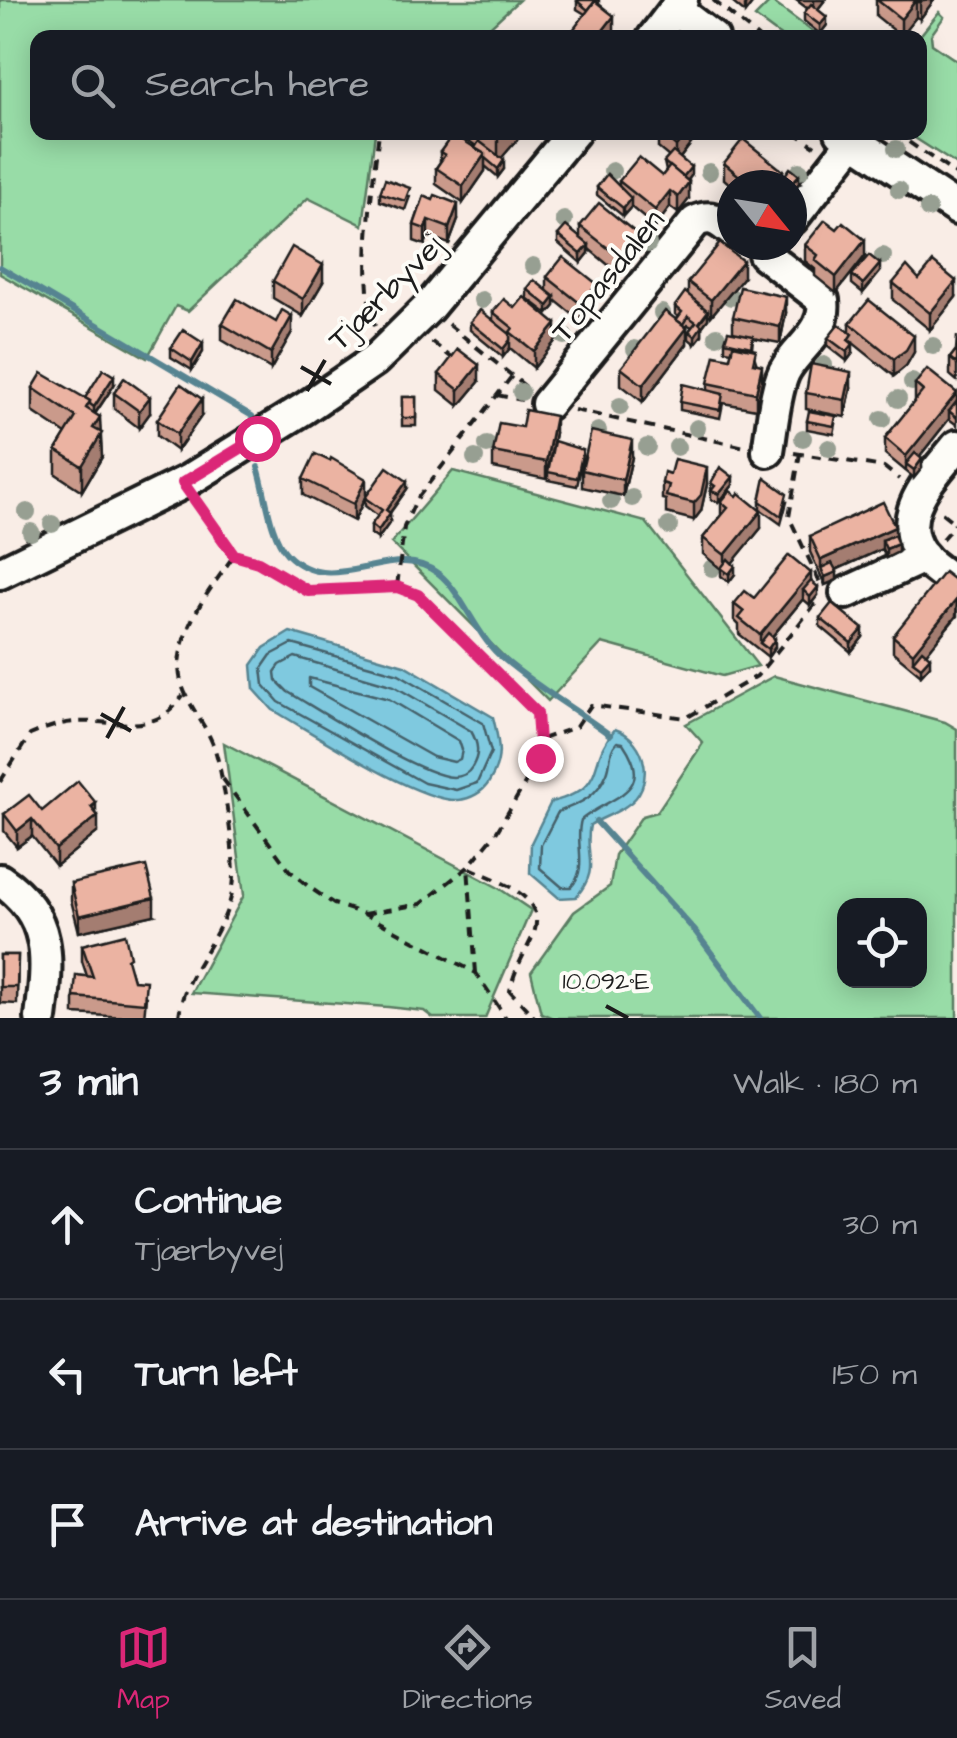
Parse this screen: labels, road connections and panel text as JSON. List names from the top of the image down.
{
  "streets": {
    "street": ["Topasdalen", "Tjærbyvej"]
  },
  "north": "bottom right",
  "page": {
    "search": "Search here",
    "heading": ["3 min", "Walk · 180 m"],
    "list": [
      ["Continue", "Tjærbyvej", "30 m"],
      ["Turn left", "150 m"],
      "Arrive at destination"
    ],
    "nav": ["Map", "Directions", "Saved"]
  },
  "coordinates": ["10.092°E"]
}
